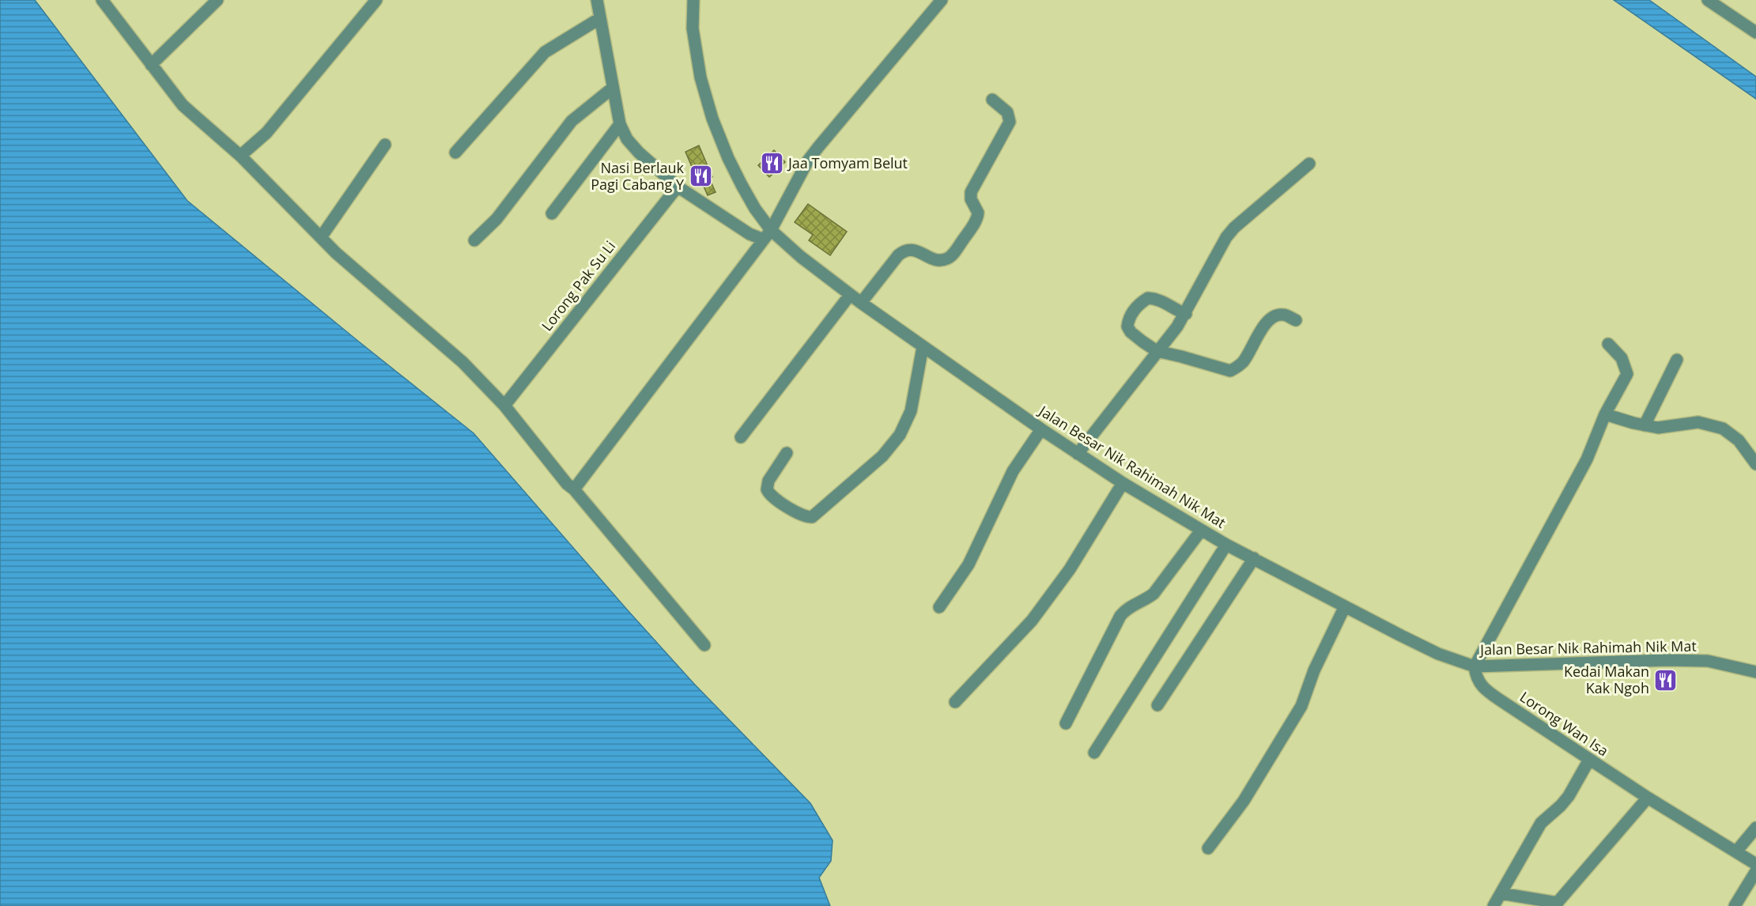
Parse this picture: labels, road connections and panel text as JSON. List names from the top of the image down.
{
  "streets": {
    "street": ["Lorong Pak Su Li", "Jalan Besar Nik Rahimah Nik Mat", "Lorong Wan Isa"]
  },
  "crossings": [
    ["Jalan Besar Nik Rahimah Nik Mat", "Lorong Wan Isa"]
  ],
  "places": {
    "restaurant": ["Jaa Tomyam Belut", "Nasi Berlauk Pagi Cabang Y", "Kedai Makan Kak Ngoh"]
  }
}
